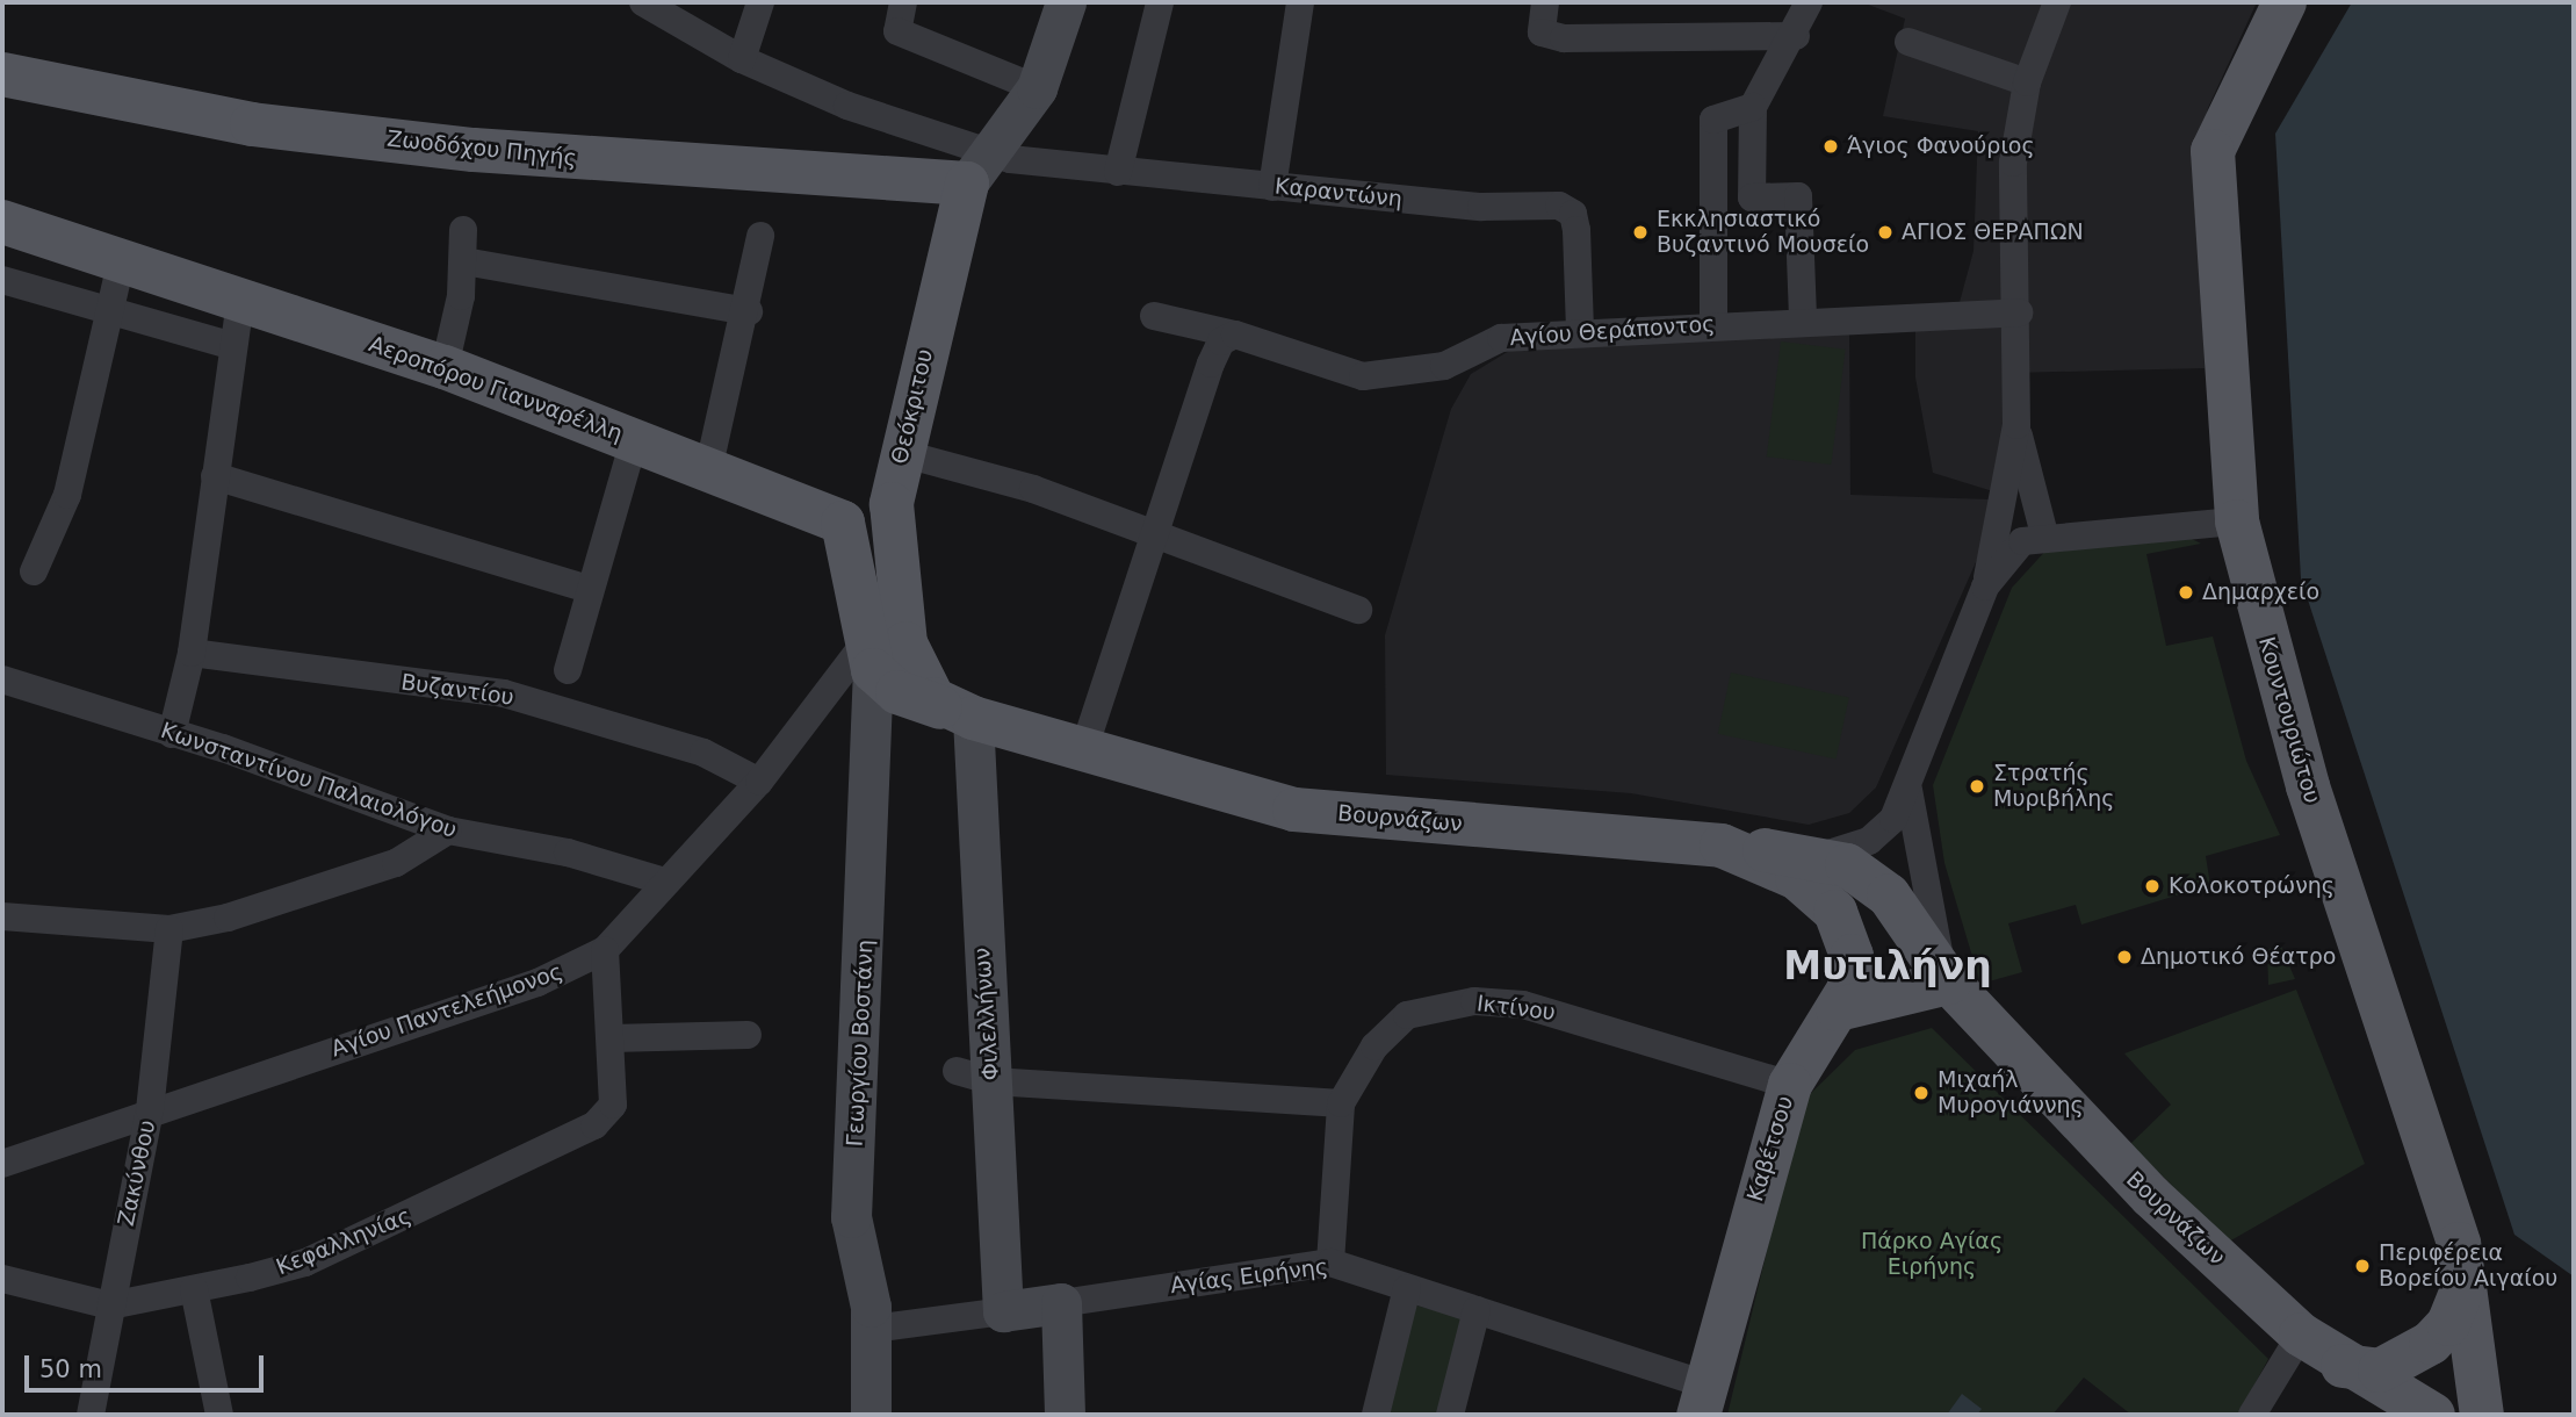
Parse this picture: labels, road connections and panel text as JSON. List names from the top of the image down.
{
  "streets": {
    "main road": [
      "Ζωοδόχου Πηγής",
      "Αεροπόρου Γιανναρέλλη",
      "Θεόκριτου",
      "Κουντουριώτου",
      "Βουρνάζων",
      "Φιλελλήνων",
      "Γεωργίου Βοστάνη",
      "Καβέτσου",
      "Αγίας Ειρήνης"
    ],
    "street": [
      "Καραντώνη",
      "Αγίου Θεράποντος",
      "Βυζαντίου",
      "Κωνσταντίνου Παλαιολόγου",
      "Ικτίνου",
      "Αγίου Παντελεήμονος",
      "Ζακύνθου",
      "Κεφαλληνίας"
    ]
  },
  "crossings": [
    ["Ζωοδόχου Πηγής", "Καραντώνη"],
    ["Ζωοδόχου Πηγής", "Θεόκριτου"],
    ["Καραντώνη", "Αγίου Θεράποντος"],
    ["Καραντώνη", "Θεόκριτου"],
    ["Θεόκριτου", "Βουρνάζων"],
    ["Θεόκριτου", "Φιλελλήνων"],
    ["Βυζαντίου", "Αγίου Παντελεήμονος"],
    ["Κωνσταντίνου Παλαιολόγου", "Αγίου Παντελεήμονος"],
    ["Βουρνάζων", "Αγίου Παντελεήμονος"],
    ["Βουρνάζων", "Φιλελλήνων"],
    ["Βουρνάζων", "Γεωργίου Βοστάνη"],
    ["Βουρνάζων", "Καβέτσου"],
    ["Ικτίνου", "Καβέτσου"],
    ["Ικτίνου", "Αγίας Ειρήνης"],
    ["Αγίου Παντελεήμονος", "Γεωργίου Βοστάνη"],
    ["Αγίου Παντελεήμονος", "Ζακύνθου"],
    ["Φιλελλήνων", "Αγίας Ειρήνης"],
    ["Γεωργίου Βοστάνη", "Αγίας Ειρήνης"],
    ["Καβέτσου", "Αγίας Ειρήνης"],
    ["Ζακύνθου", "Κεφαλληνίας"]
  ],
  "districts": ["Μυτιλήνη"],
  "parks": ["Πάρκο Αγίας Ειρήνης"],
  "places": [
    "Άγιος Φανούριος",
    "Εκκλησιαστικό Βυζαντινό Μουσείο",
    "ΑΓΙΟΣ ΘΕΡΑΠΩΝ",
    "Δημαρχείο",
    "Στρατής Μυριβήλης",
    "Κολοκοτρώνης",
    "Δημοτικό Θέατρο",
    "Μιχαήλ Μυρογιάννης",
    "Περιφέρεια Βορείου Αιγαίου"
  ],
  "scale_bar": "50 m"
}
